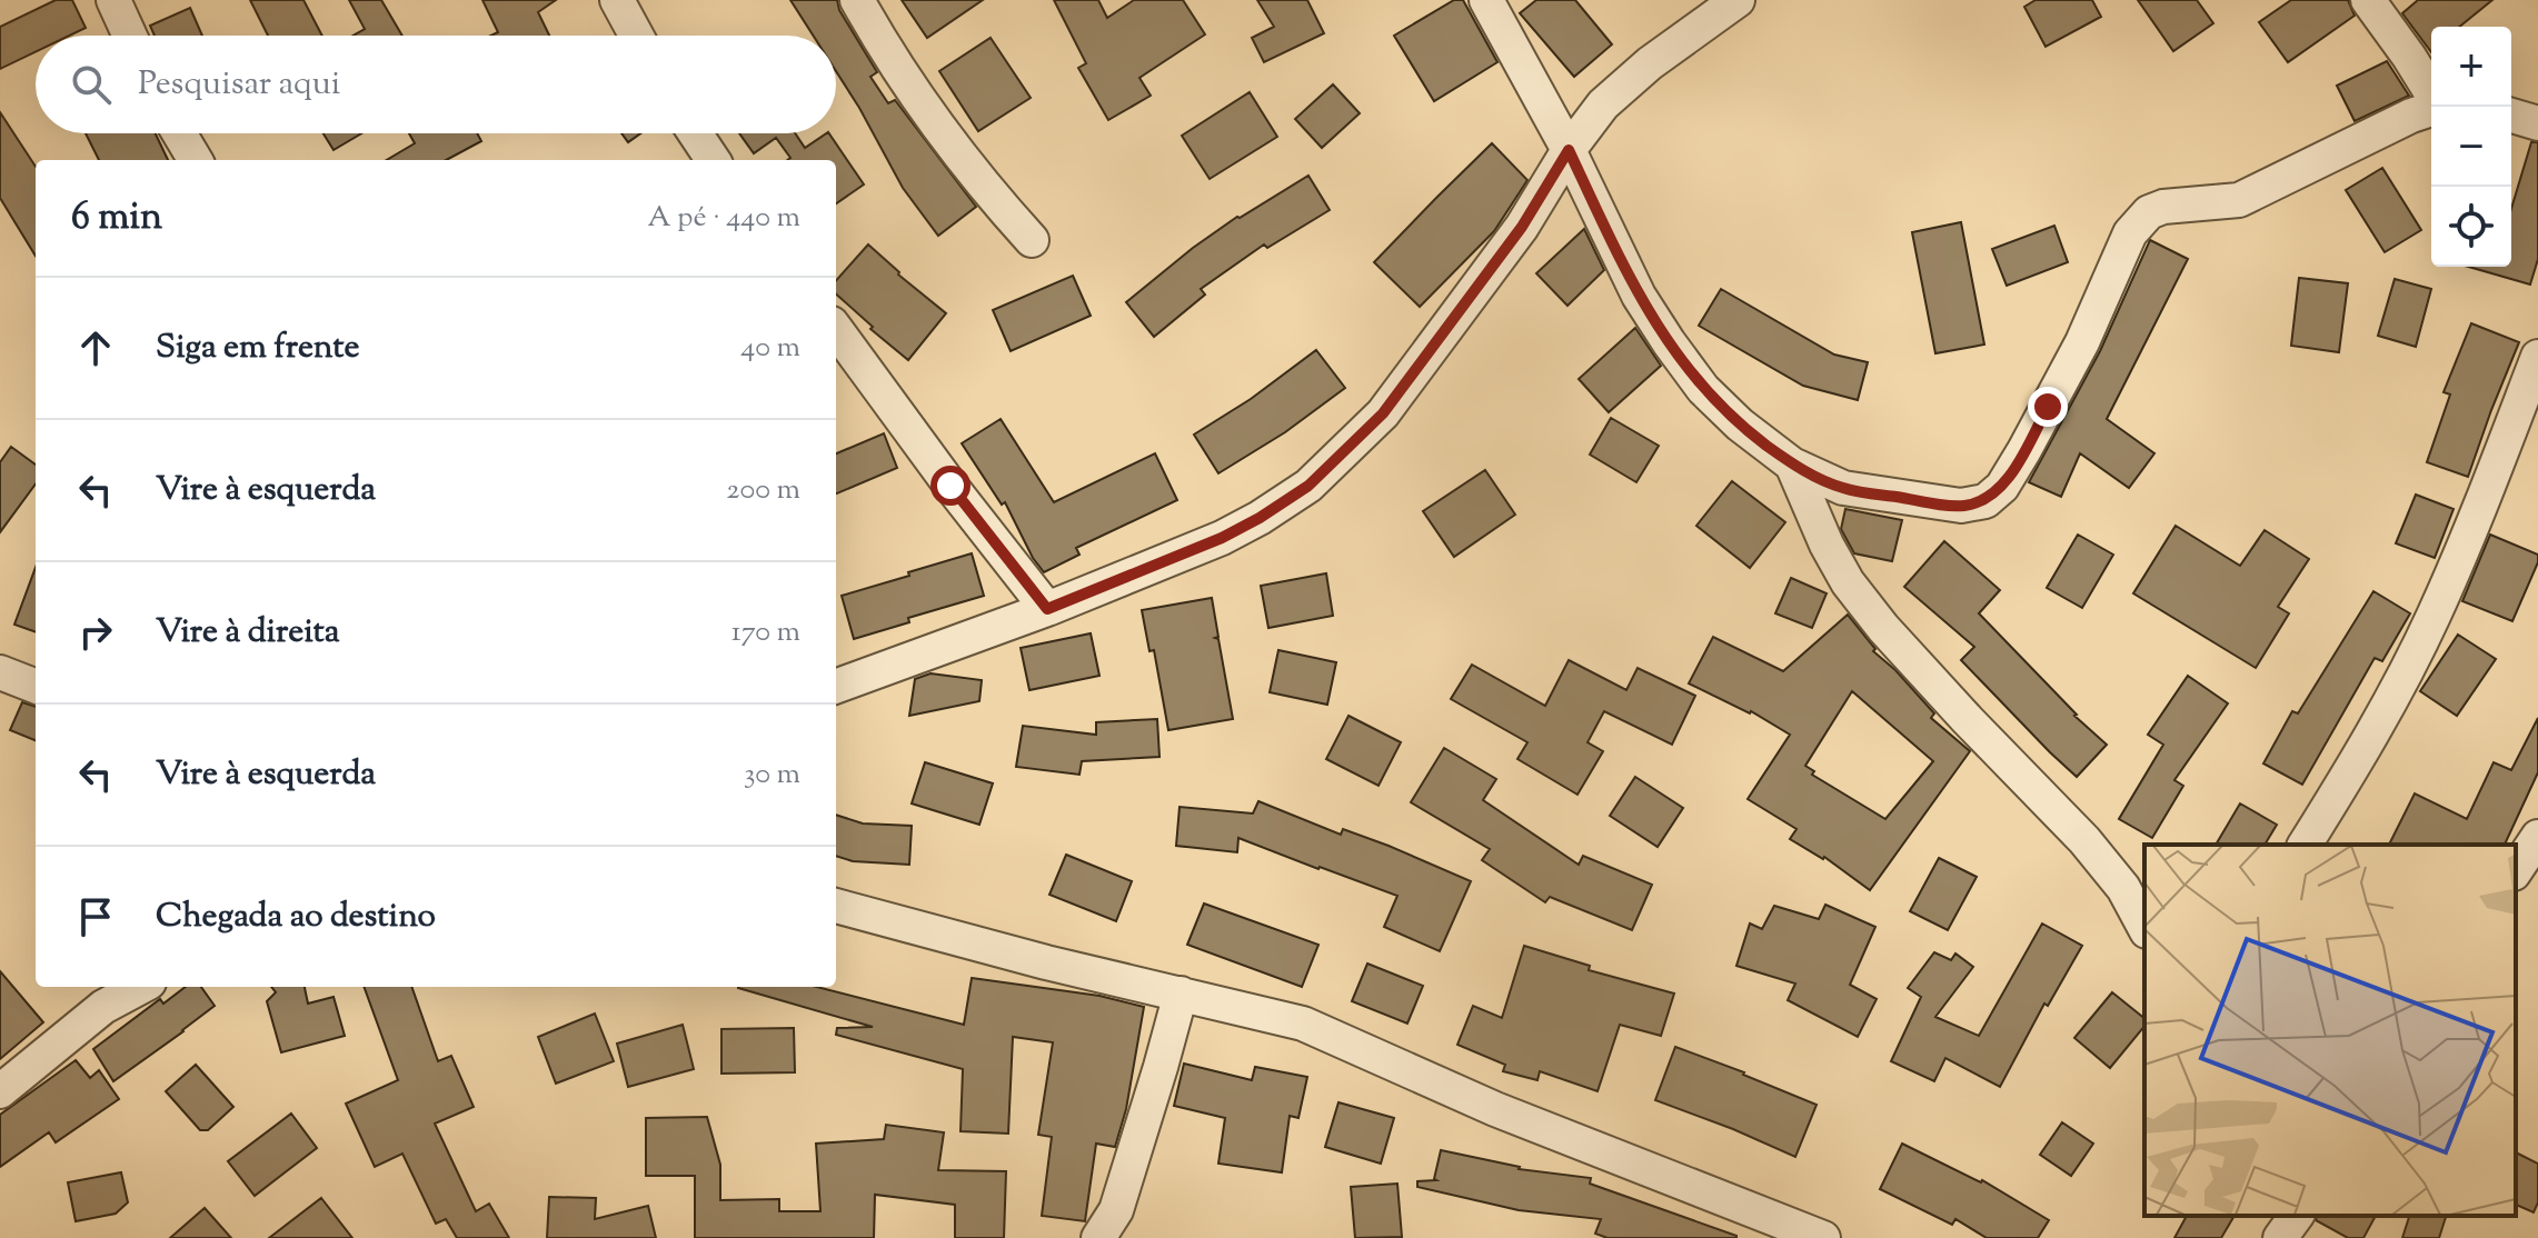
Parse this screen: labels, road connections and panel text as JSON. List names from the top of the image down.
{
  "page": {
    "map_buttons": ["+", "−"],
    "search": "Pesquisar aqui",
    "heading": ["6 min", "A pé · 440 m"],
    "list": [
      ["Siga em frente", "40 m"],
      ["Vire à esquerda", "200 m"],
      ["Vire à direita", "170 m"],
      ["Vire à esquerda", "30 m"],
      "Chegada ao destino"
    ]
  }
}
